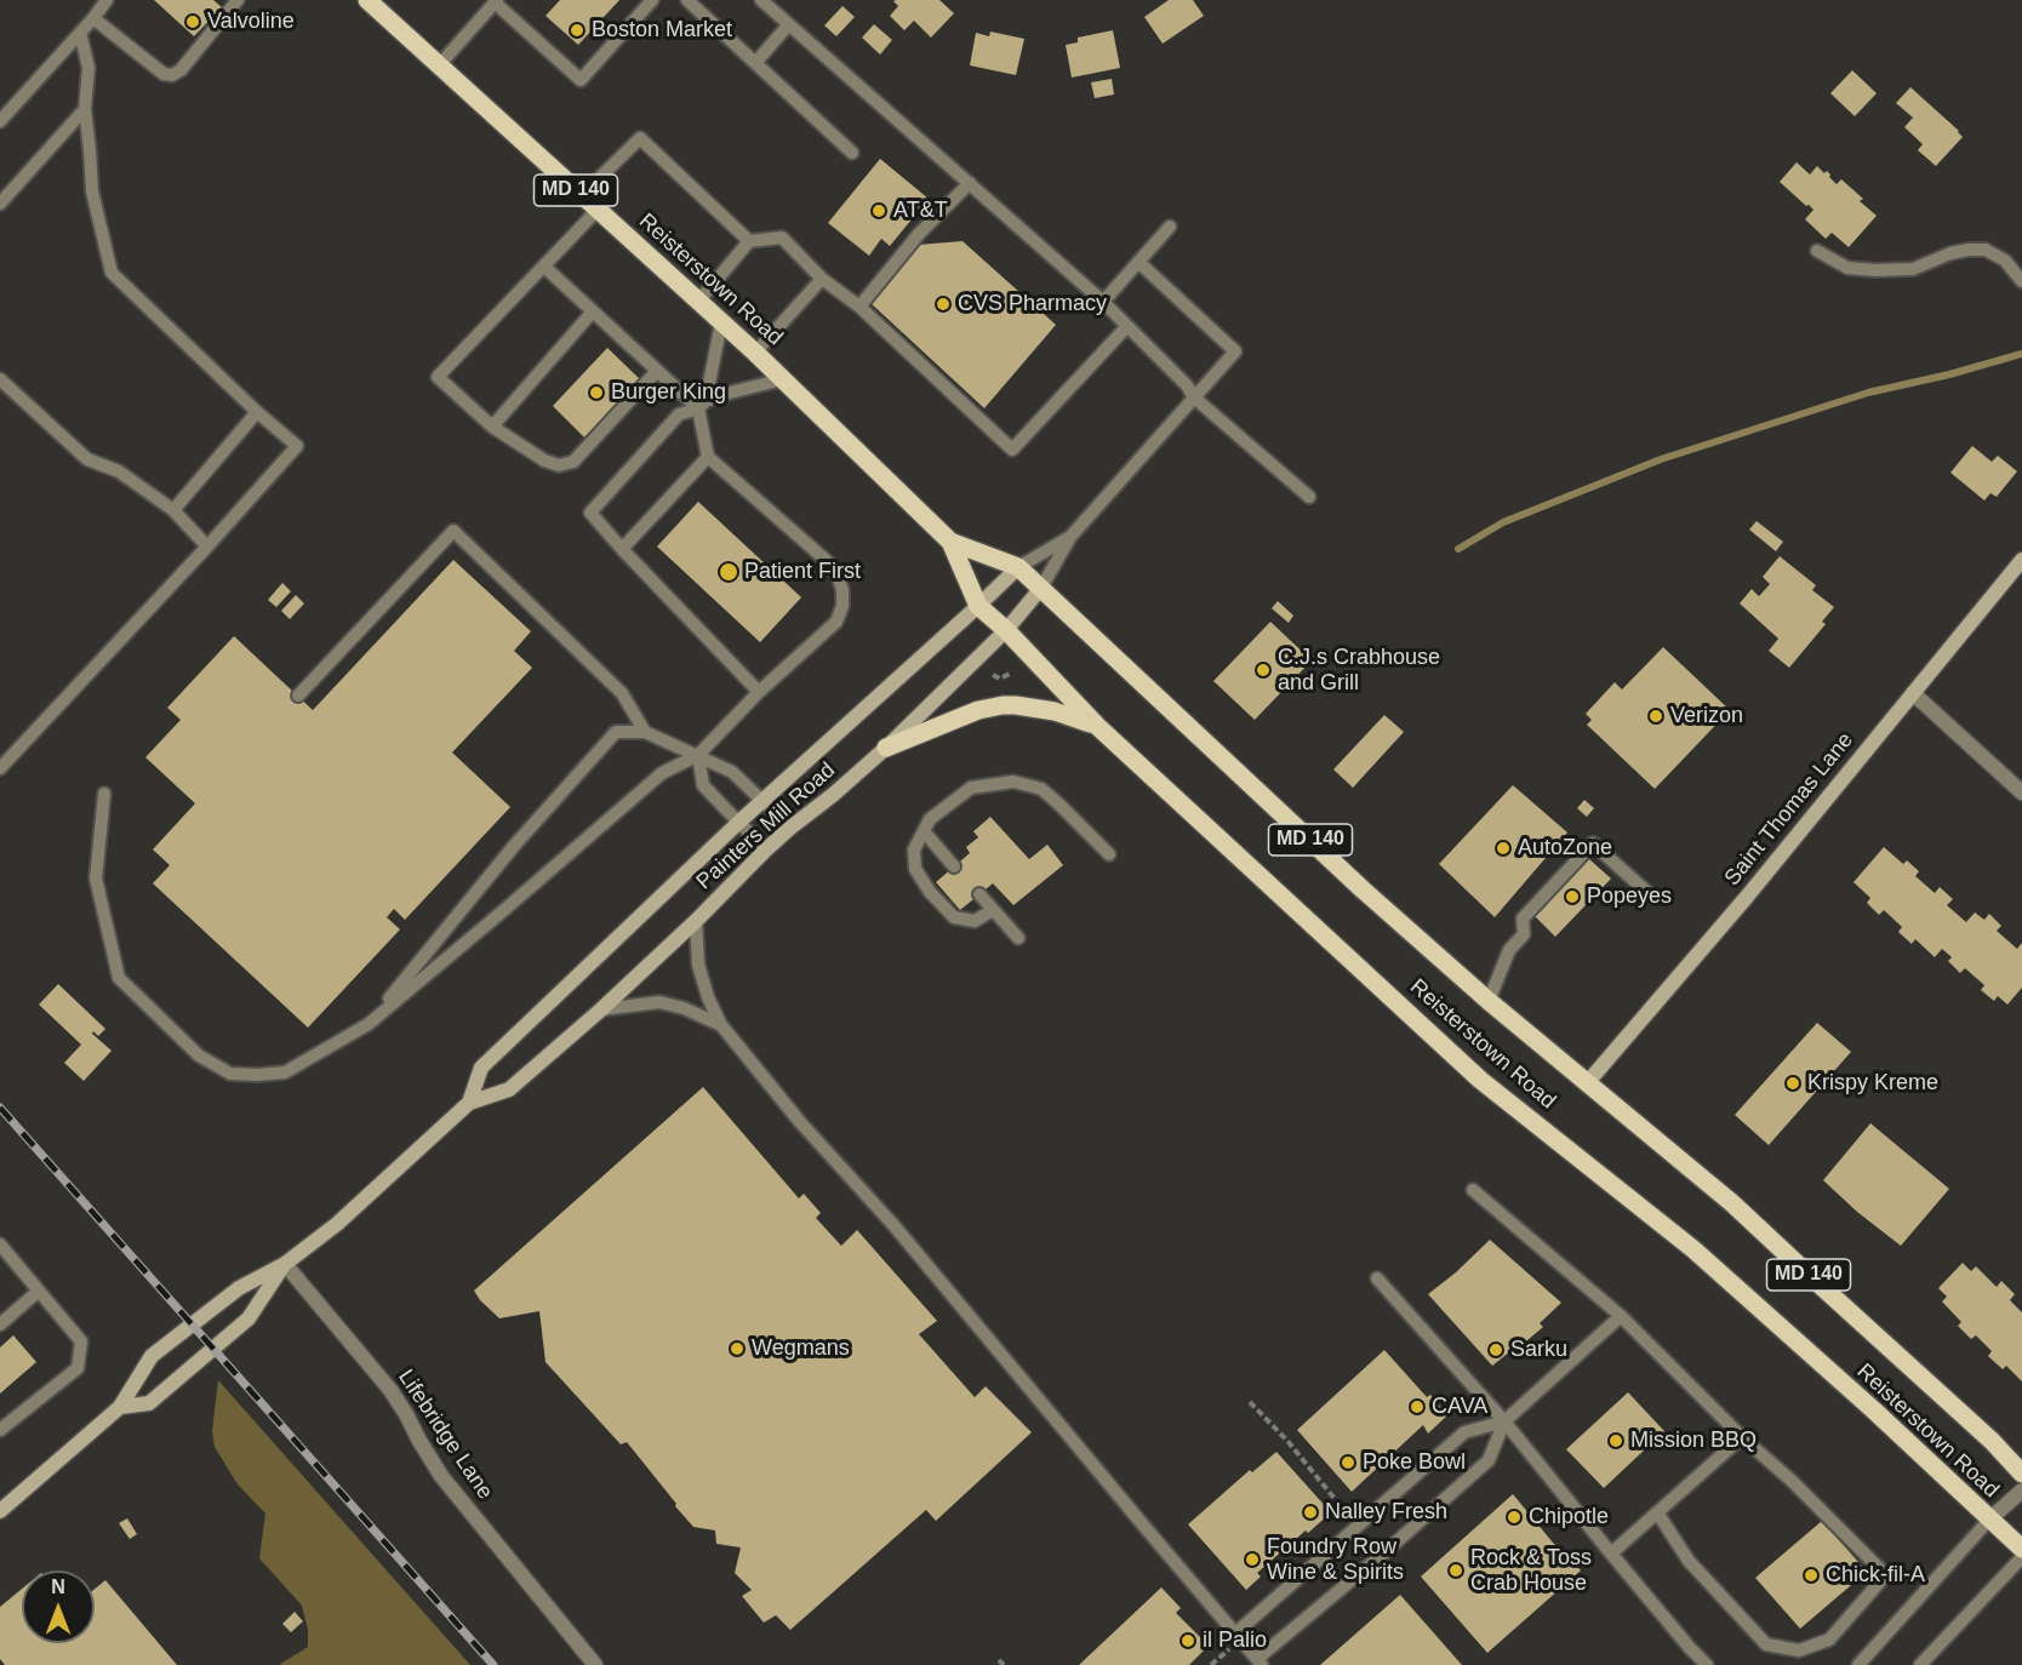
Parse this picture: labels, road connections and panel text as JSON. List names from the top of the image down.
{
  "streets": {
    "main road": [
      "MD 140",
      "Reisterstown Road",
      "Saint Thomas Lane",
      "Painters Mill Road"
    ],
    "street": ["Lifebridge Lane"]
  },
  "crossings": [
    ["Reisterstown Road", "Saint Thomas Lane"],
    ["Reisterstown Road", "Painters Mill Road"],
    ["Painters Mill Road", "Lifebridge Lane"]
  ],
  "places": [
    "Valvoline",
    "Boston Market",
    "AT&T",
    "CVS Pharmacy",
    "Burger King",
    "Patient First",
    "C.J.s Crabhouse and Grill",
    "Verizon",
    "AutoZone",
    "Popeyes",
    "Krispy Kreme",
    "Wegmans",
    "Sarku",
    "CAVA",
    "Mission BBQ",
    "Poke Bowl",
    "Nalley Fresh",
    "Chipotle",
    "Foundry Row Wine & Spirits",
    "Rock & Toss Crab House",
    "Chick-fil-A",
    "il Palio"
  ],
  "north": "top"
}
